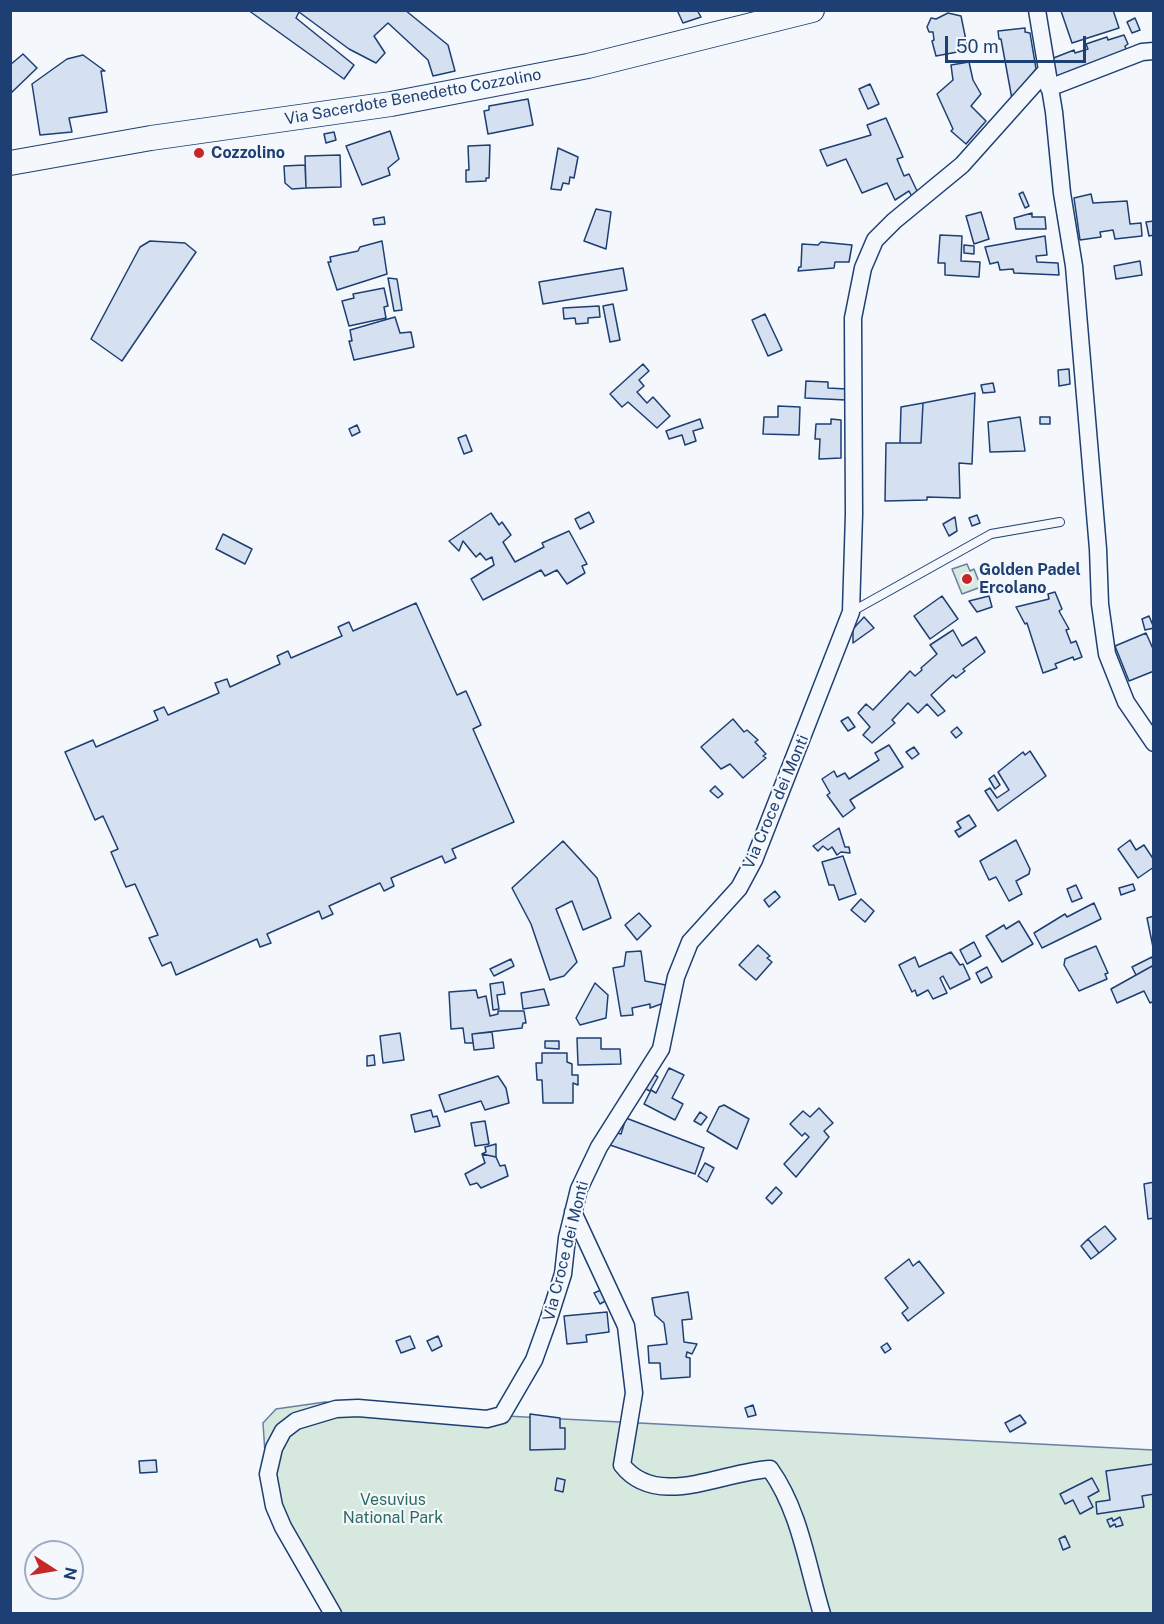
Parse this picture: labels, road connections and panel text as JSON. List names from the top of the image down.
{
  "streets": {
    "main road": ["Via Sacerdote Benedetto Cozzolino"],
    "street": ["Via Croce dei Monti"]
  },
  "parks": ["Vesuvius National Park"],
  "places": ["Cozzolino", "Golden Padel Ercolano"],
  "scale_bar": "50 m",
  "north": "right"
}
